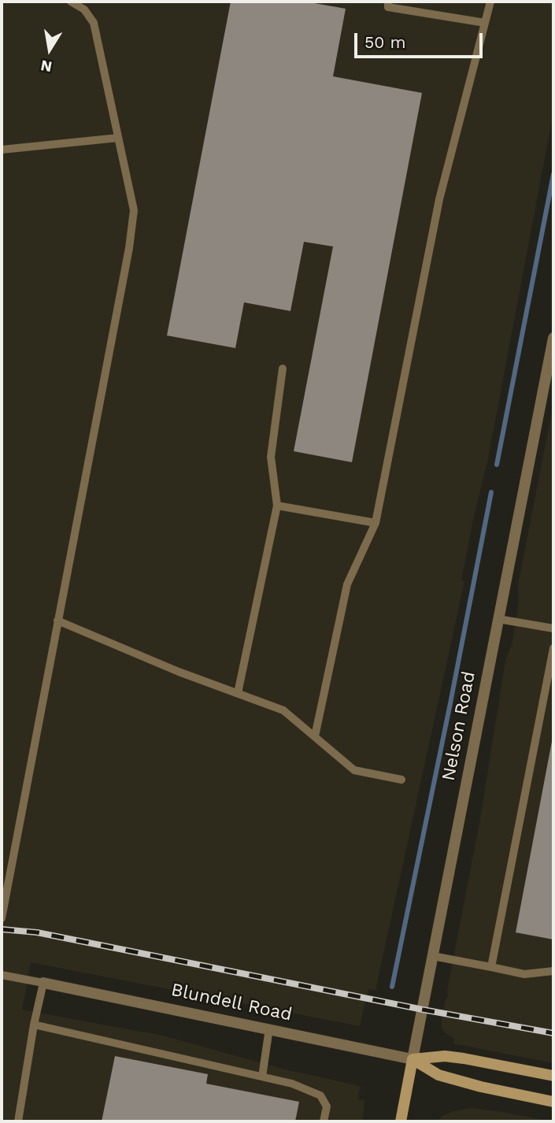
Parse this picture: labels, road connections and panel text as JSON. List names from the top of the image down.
{
  "streets": {
    "main road": ["Nelson Road", "Blundell Road"]
  },
  "crossings": [
    ["Nelson Road", "Blundell Road"]
  ],
  "scale_bar": "50 m",
  "north": "bottom"
}
